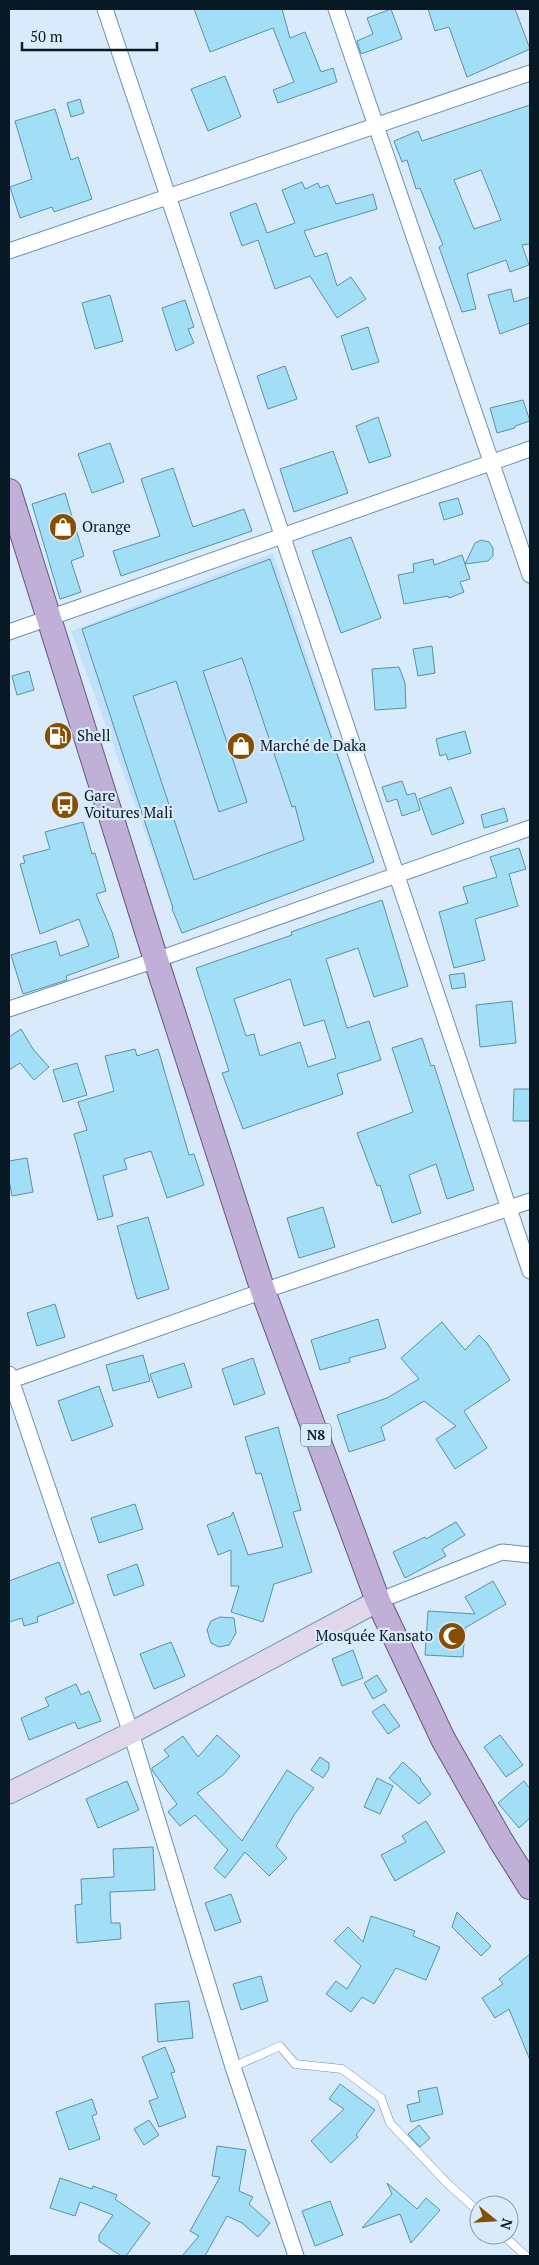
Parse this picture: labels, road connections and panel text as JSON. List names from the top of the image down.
{
  "streets": {
    "main road": ["N8"]
  },
  "places": {
    "shop": ["Orange", "Marché de Daka"],
    "fuel station": ["Shell"],
    "bus stop": ["Gare Voitures Mali"],
    "mosque": ["Mosquée Kansato"]
  },
  "scale_bar": "50 m",
  "north": "right"
}
